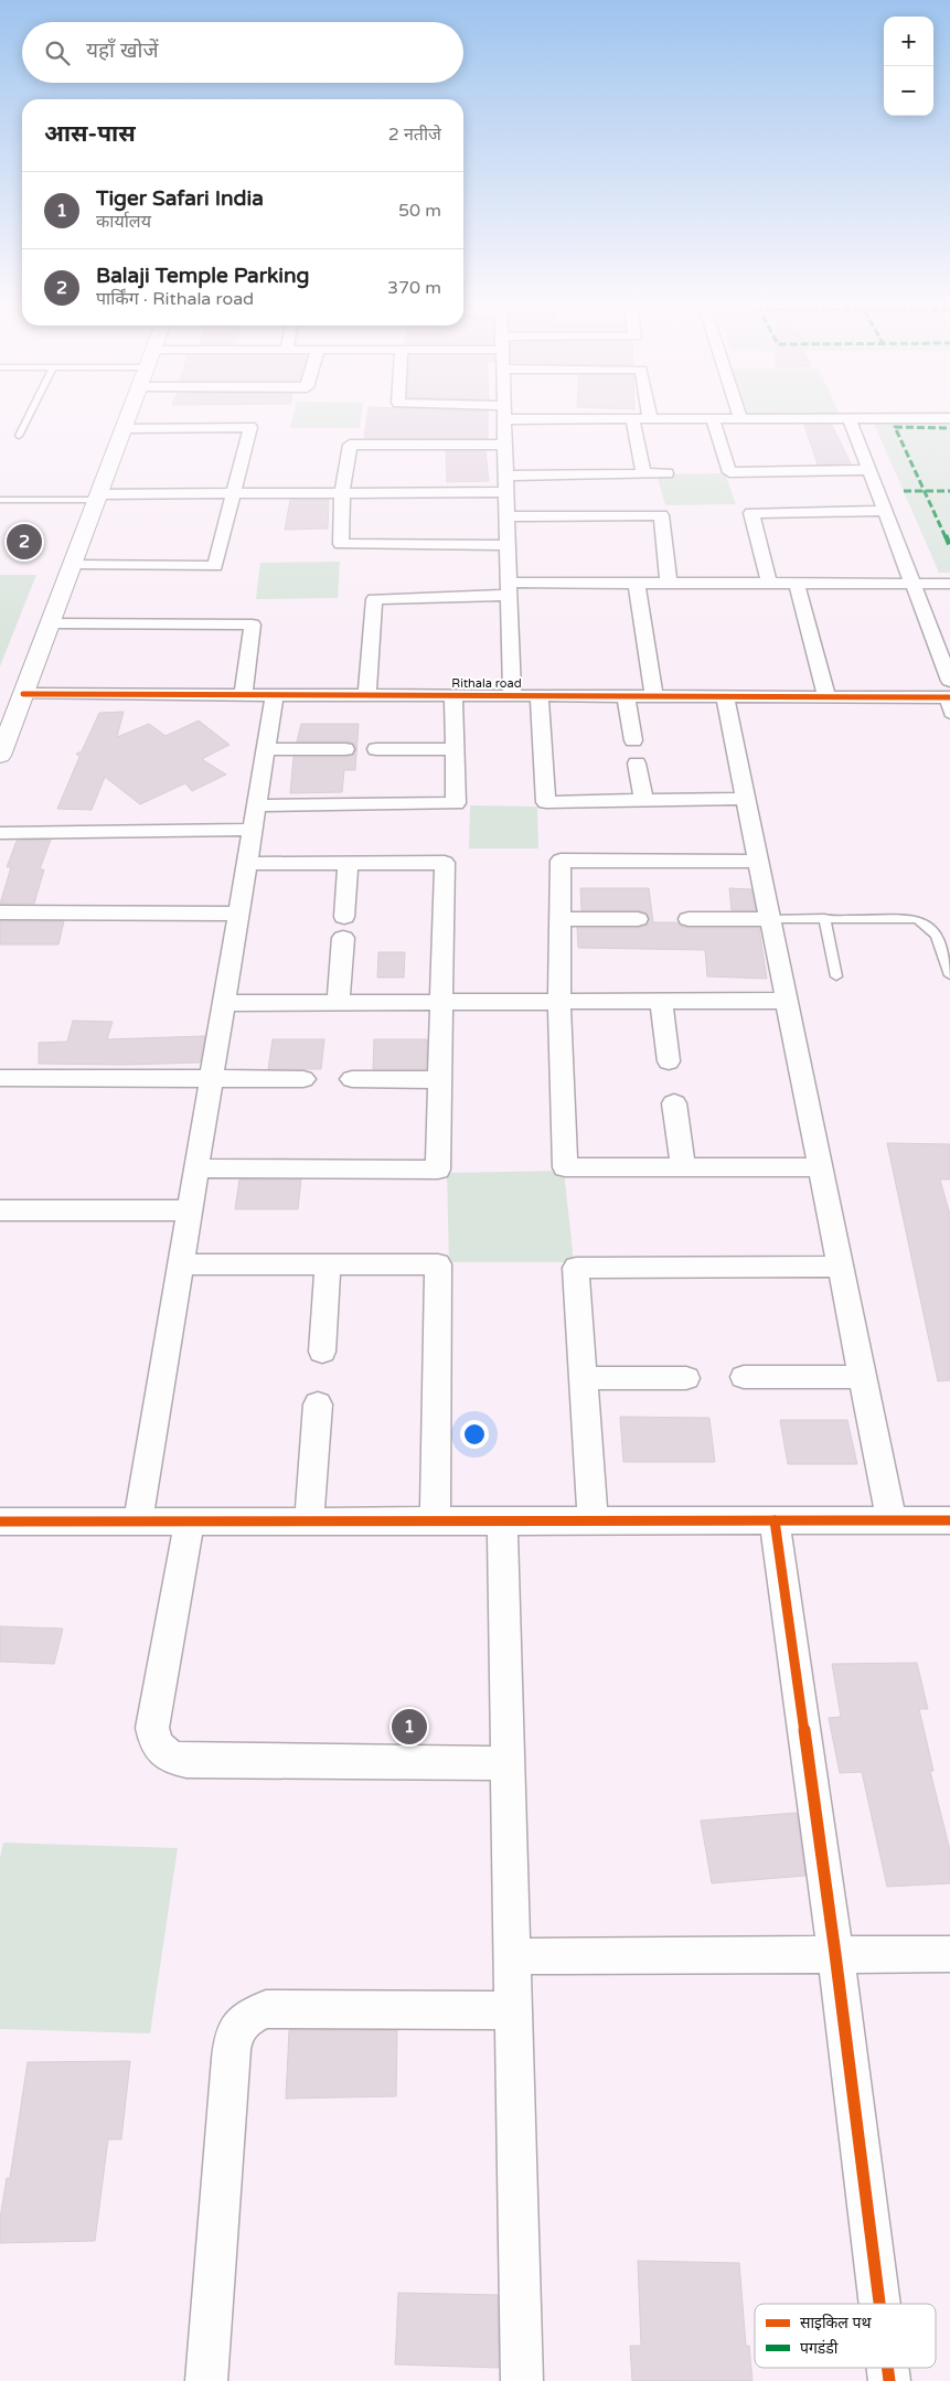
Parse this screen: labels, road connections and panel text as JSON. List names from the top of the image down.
{
  "streets": {
    "street": ["Rithala road"]
  },
  "legend": ["साइकिल पथ", "पगडंडी"],
  "page": {
    "map_buttons": ["+", "−"],
    "search": "यहाँ खोजें",
    "heading": ["आस-पास", "2 नतीजे"],
    "list": [
      {
        "mark": "1",
        "name": "Tiger Safari India",
        "note": "कार्यालय",
        "value": "50 m"
      },
      {
        "mark": "2",
        "name": "Balaji Temple Parking",
        "note": "पार्किंग · Rithala road",
        "value": "370 m"
      }
    ],
    "pins": ["2", "1"]
  }
}
